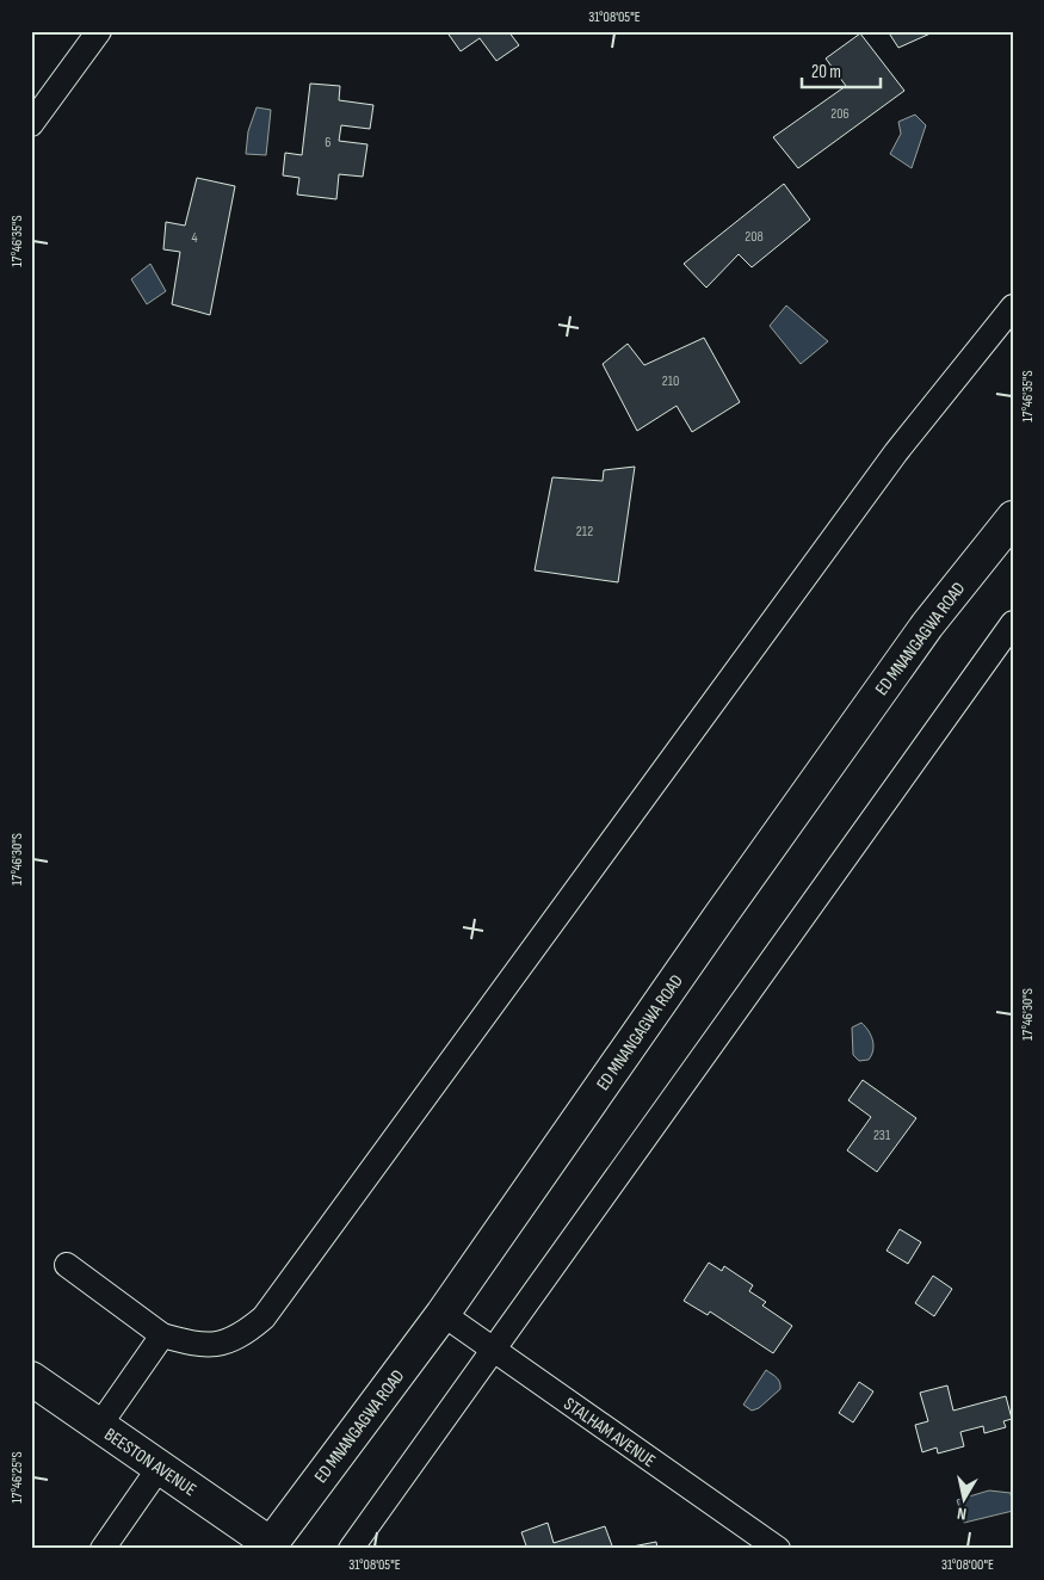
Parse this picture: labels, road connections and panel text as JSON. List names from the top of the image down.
{
  "streets": {
    "main road": ["ED MNANGAGWA ROAD", "BEESTON AVENUE"],
    "street": ["STALHAM AVENUE"]
  },
  "crossings": [
    ["ED MNANGAGWA ROAD", "STALHAM AVENUE"],
    ["ED MNANGAGWA ROAD", "BEESTON AVENUE"]
  ],
  "house_numbers": [
    "206",
    "6",
    "208",
    "4",
    "210",
    "212",
    "231"
  ],
  "scale_bar": "20 m",
  "north": "bottom",
  "coordinates": [
    "31°08'05\"E",
    "17°46'35\"S",
    "17°46'30\"S",
    "17°46'25\"S",
    "31°08'00\"E"
  ]
}
